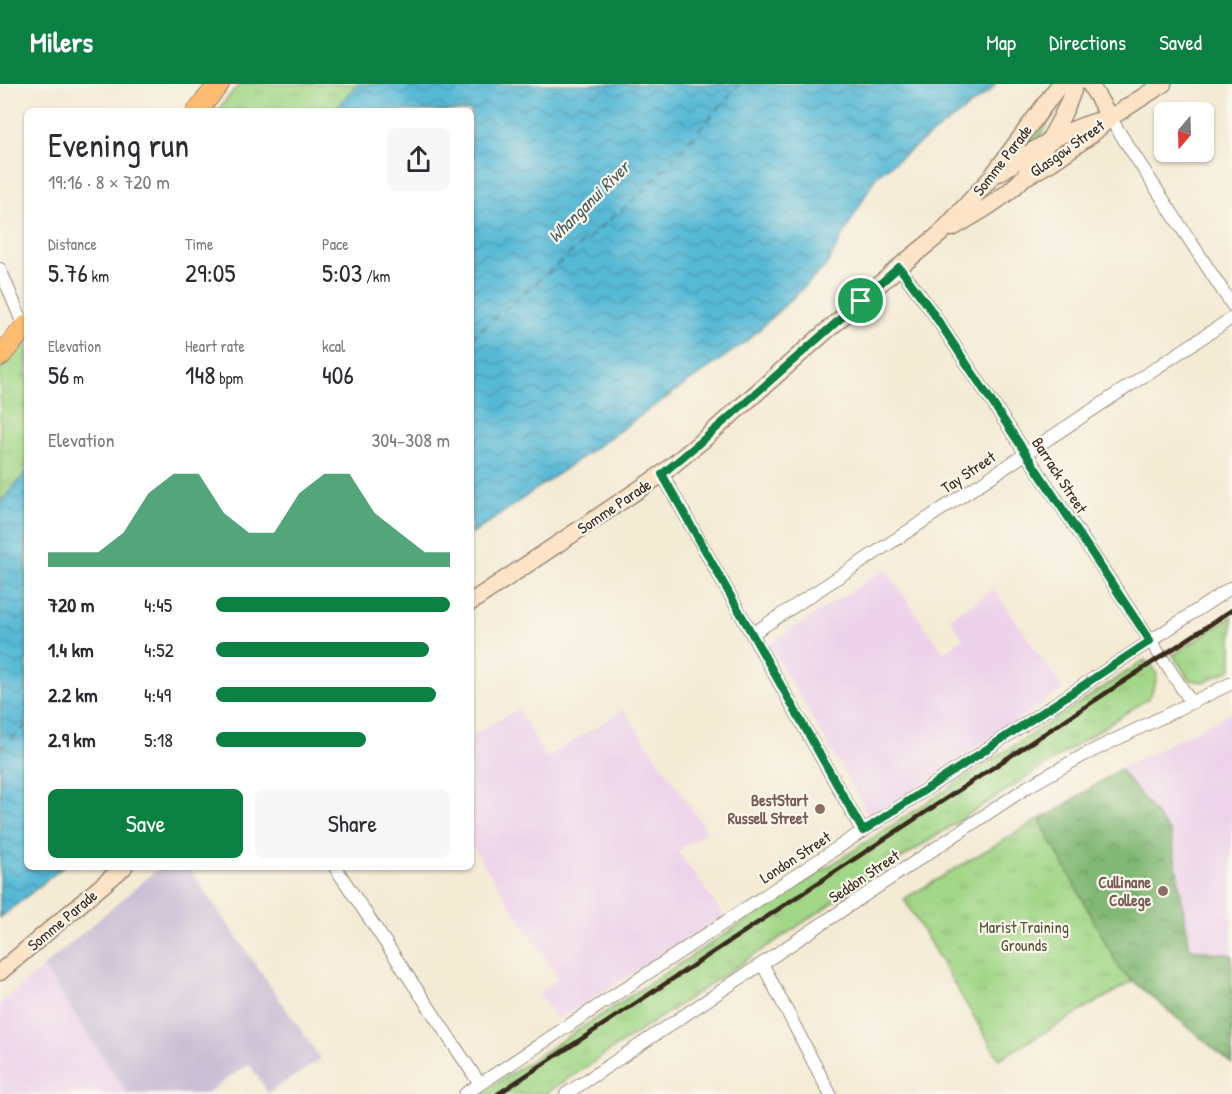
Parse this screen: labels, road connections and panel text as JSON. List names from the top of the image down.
{
  "streets": {
    "main road": ["Glasgow Street", "Somme Parade"],
    "street": [
      "Tay Street",
      "Barrack Street",
      "London Street",
      "Seddon Street"
    ]
  },
  "crossings": [
    ["Glasgow Street", "Somme Parade"],
    ["Somme Parade", "Barrack Street"],
    ["Tay Street", "Barrack Street"],
    ["Barrack Street", "London Street"],
    ["Barrack Street", "Seddon Street"]
  ],
  "water": ["Whanganui River"],
  "parks": ["Marist Training Grounds"],
  "places": ["BestStart Russell Street", "Cullinane College"],
  "north": "bottom",
  "page": {
    "header": "Milers",
    "nav": ["Map", "Directions", "Saved"],
    "heading": ["Evening run", "19:16 · 8 × 720 m"],
    "stats": [
      ["Distance", "5.76 km"],
      ["Time", "29:05"],
      ["Pace", "5:03 /km"],
      ["Elevation", "56 m"],
      ["Heart rate", "148 bpm"],
      ["kcal", "406"]
    ],
    "chart": ["Elevation", "304–308 m"],
    "list": [
      {
        "name": "720 m",
        "note": "4:45"
      },
      {
        "name": "1.4 km",
        "note": "4:52"
      },
      {
        "name": "2.2 km",
        "note": "4:49"
      },
      {
        "name": "2.9 km",
        "note": "5:18"
      }
    ],
    "buttons": ["Save", "Share"]
  }
}
